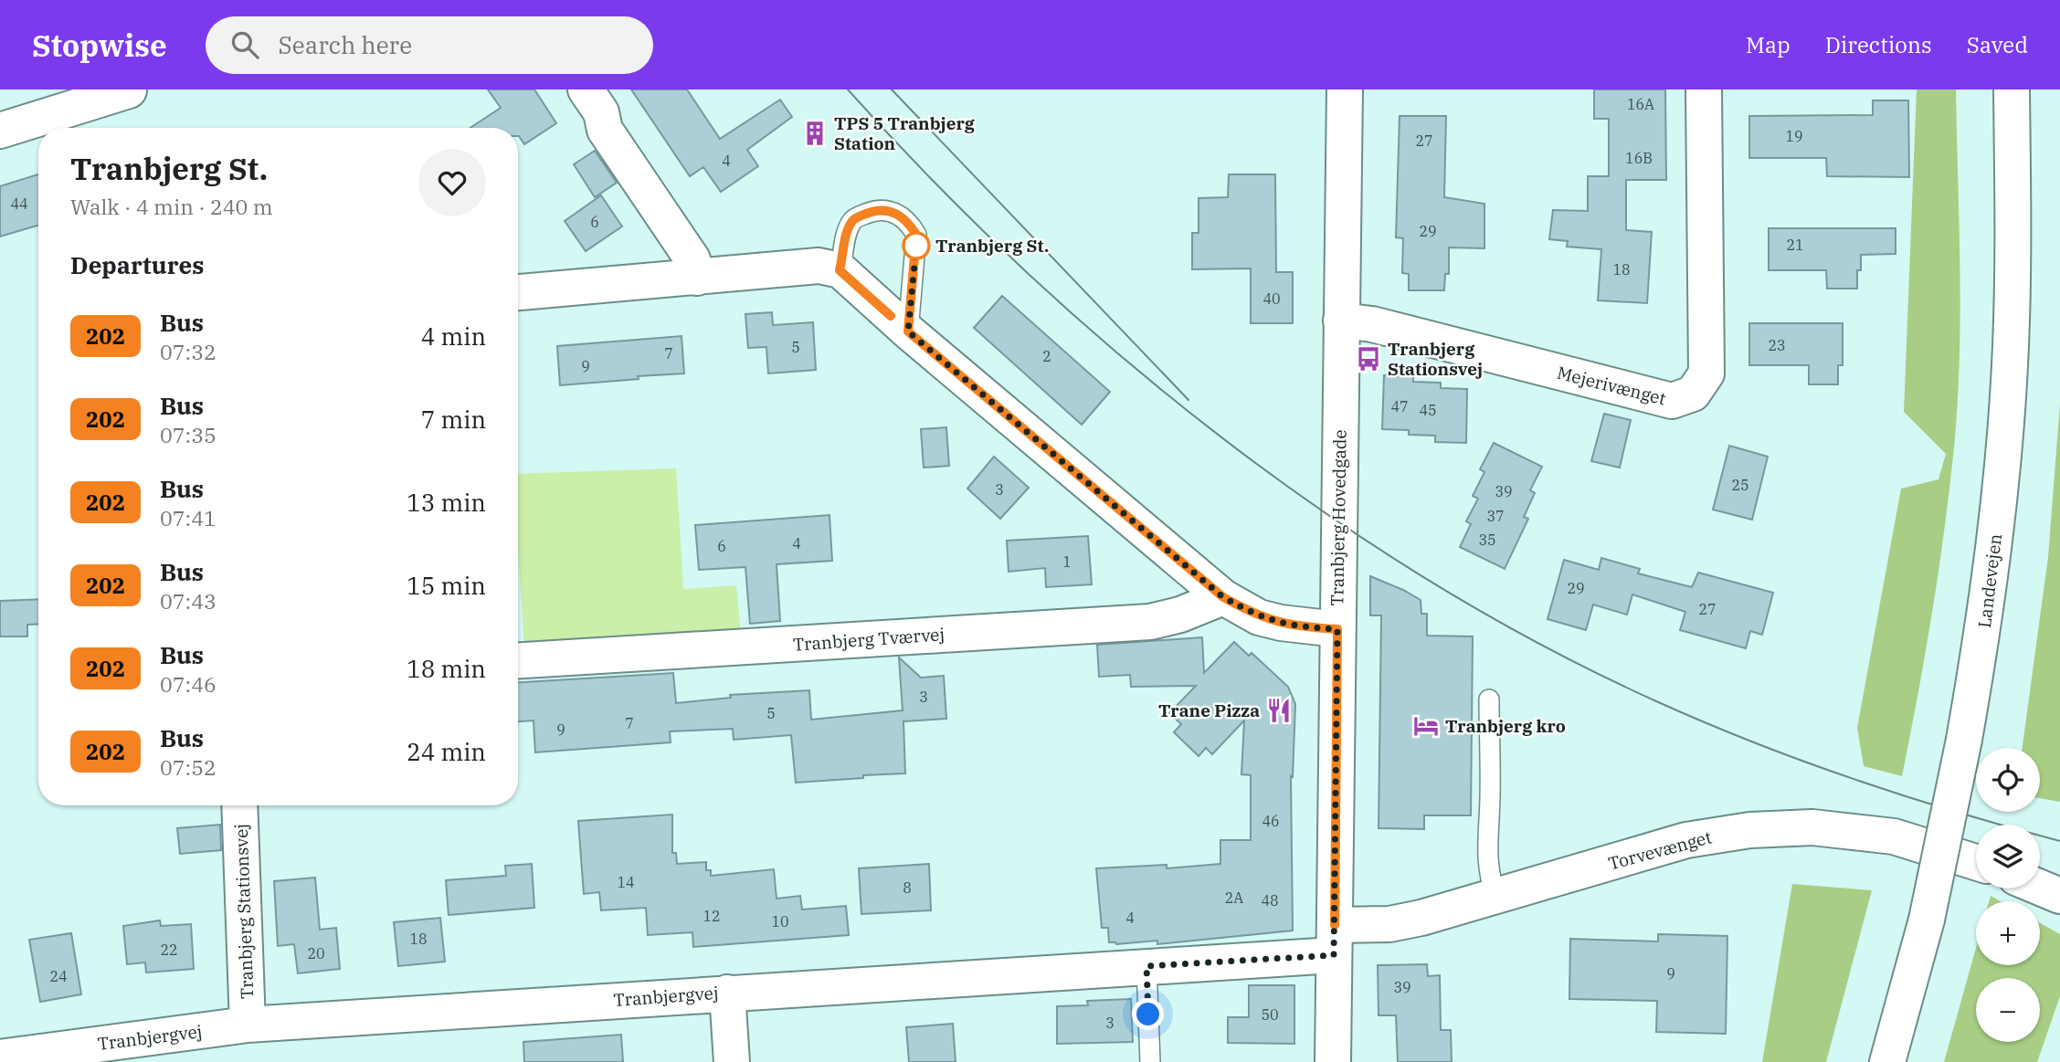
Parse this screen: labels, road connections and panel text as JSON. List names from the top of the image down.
{
  "streets": {
    "street": [
      "Mejerivænget",
      "Tranbjerg Hovedgade",
      "Landevejen",
      "Tranbjerg Tværvej",
      "Torvevænget",
      "Tranbjerg Stationsvej",
      "Tranbjergvej"
    ]
  },
  "crossings": [
    ["Mejerivænget", "Tranbjerg Hovedgade"],
    ["Tranbjerg Hovedgade", "Torvevænget"],
    ["Tranbjerg Hovedgade", "Tranbjergvej"],
    ["Torvevænget", "Tranbjergvej"],
    ["Tranbjerg Stationsvej", "Tranbjergvej"]
  ],
  "places": {
    "building": ["TPS 5 Tranbjerg Station"],
    "other": ["Tranbjerg St."],
    "bus stop": ["Tranbjerg Stationsvej"],
    "restaurant": ["Trane Pizza"],
    "hotel": ["Tranbjerg kro"]
  },
  "lines": ["bus line 202"],
  "house_numbers": [
    "16A",
    "19",
    "27",
    "16B",
    "4",
    "44",
    "6",
    "29",
    "21",
    "18",
    "40",
    "23",
    "5",
    "7",
    "2",
    "9",
    "47",
    "45",
    "25",
    "3",
    "39",
    "37",
    "35",
    "4",
    "6",
    "1",
    "29",
    "27",
    "3",
    "5",
    "7",
    "9",
    "46",
    "14",
    "8",
    "2A",
    "48",
    "12",
    "4",
    "10",
    "18",
    "22",
    "20",
    "9",
    "24",
    "39",
    "50",
    "3"
  ],
  "page": {
    "header": "Stopwise",
    "search": "Search here",
    "nav": ["Map", "Directions", "Saved"],
    "heading": [
      ["Tranbjerg St.", "Walk · 4 min · 240 m"],
      "Departures"
    ],
    "list": [
      {
        "mark": "202",
        "name": "Bus",
        "note": "07:32",
        "value": "4 min"
      },
      {
        "mark": "202",
        "name": "Bus",
        "note": "07:35",
        "value": "7 min"
      },
      {
        "mark": "202",
        "name": "Bus",
        "note": "07:41",
        "value": "13 min"
      },
      {
        "mark": "202",
        "name": "Bus",
        "note": "07:43",
        "value": "15 min"
      },
      {
        "mark": "202",
        "name": "Bus",
        "note": "07:46",
        "value": "18 min"
      },
      {
        "mark": "202",
        "name": "Bus",
        "note": "07:52",
        "value": "24 min"
      }
    ],
    "map_buttons": ["+", "−"]
  }
}
